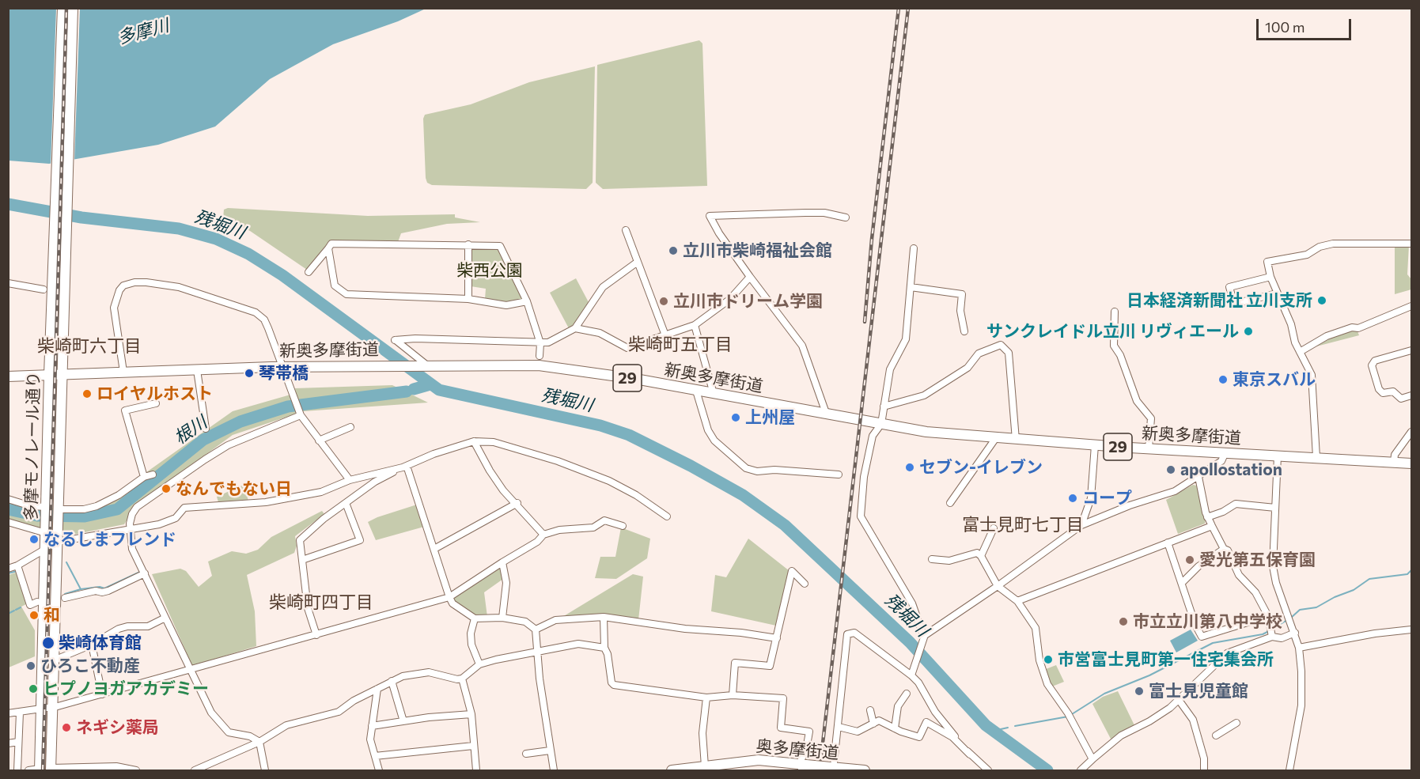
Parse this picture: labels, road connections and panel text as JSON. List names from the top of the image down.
{
  "streets": {
    "main road": [
      "新奥多摩街道",
      "29",
      "多摩モノレール通り",
      "奥多摩街道"
    ]
  },
  "crossings": [
    ["新奥多摩街道", "多摩モノレール通り"]
  ],
  "districts": [
    "柴崎町五丁目",
    "柴崎町六丁目",
    "富士見町七丁目",
    "柴崎町四丁目"
  ],
  "water": ["多摩川", "残堀川", "根川"],
  "parks": ["柴西公園"],
  "places": [
    "立川市柴崎福祉会館",
    "日本経済新聞社 立川支所",
    "立川市ドリーム学園",
    "サンクレイドル立川 リヴィエール",
    "琴帯橋",
    "東京スバル",
    "ロイヤルホスト",
    "上州屋",
    "セブン-イレブン",
    "apollostation",
    "なんでもない日",
    "コープ",
    "なるしまフレンド",
    "愛光第五保育園",
    "和",
    "市立立川第八中学校",
    "柴崎体育館",
    "市営富士見町第一住宅集会所",
    "ひろこ不動産",
    "ヒプノヨガアカデミー",
    "富士見児童館",
    "ネギシ薬局"
  ],
  "scale_bar": "100 m"
}
